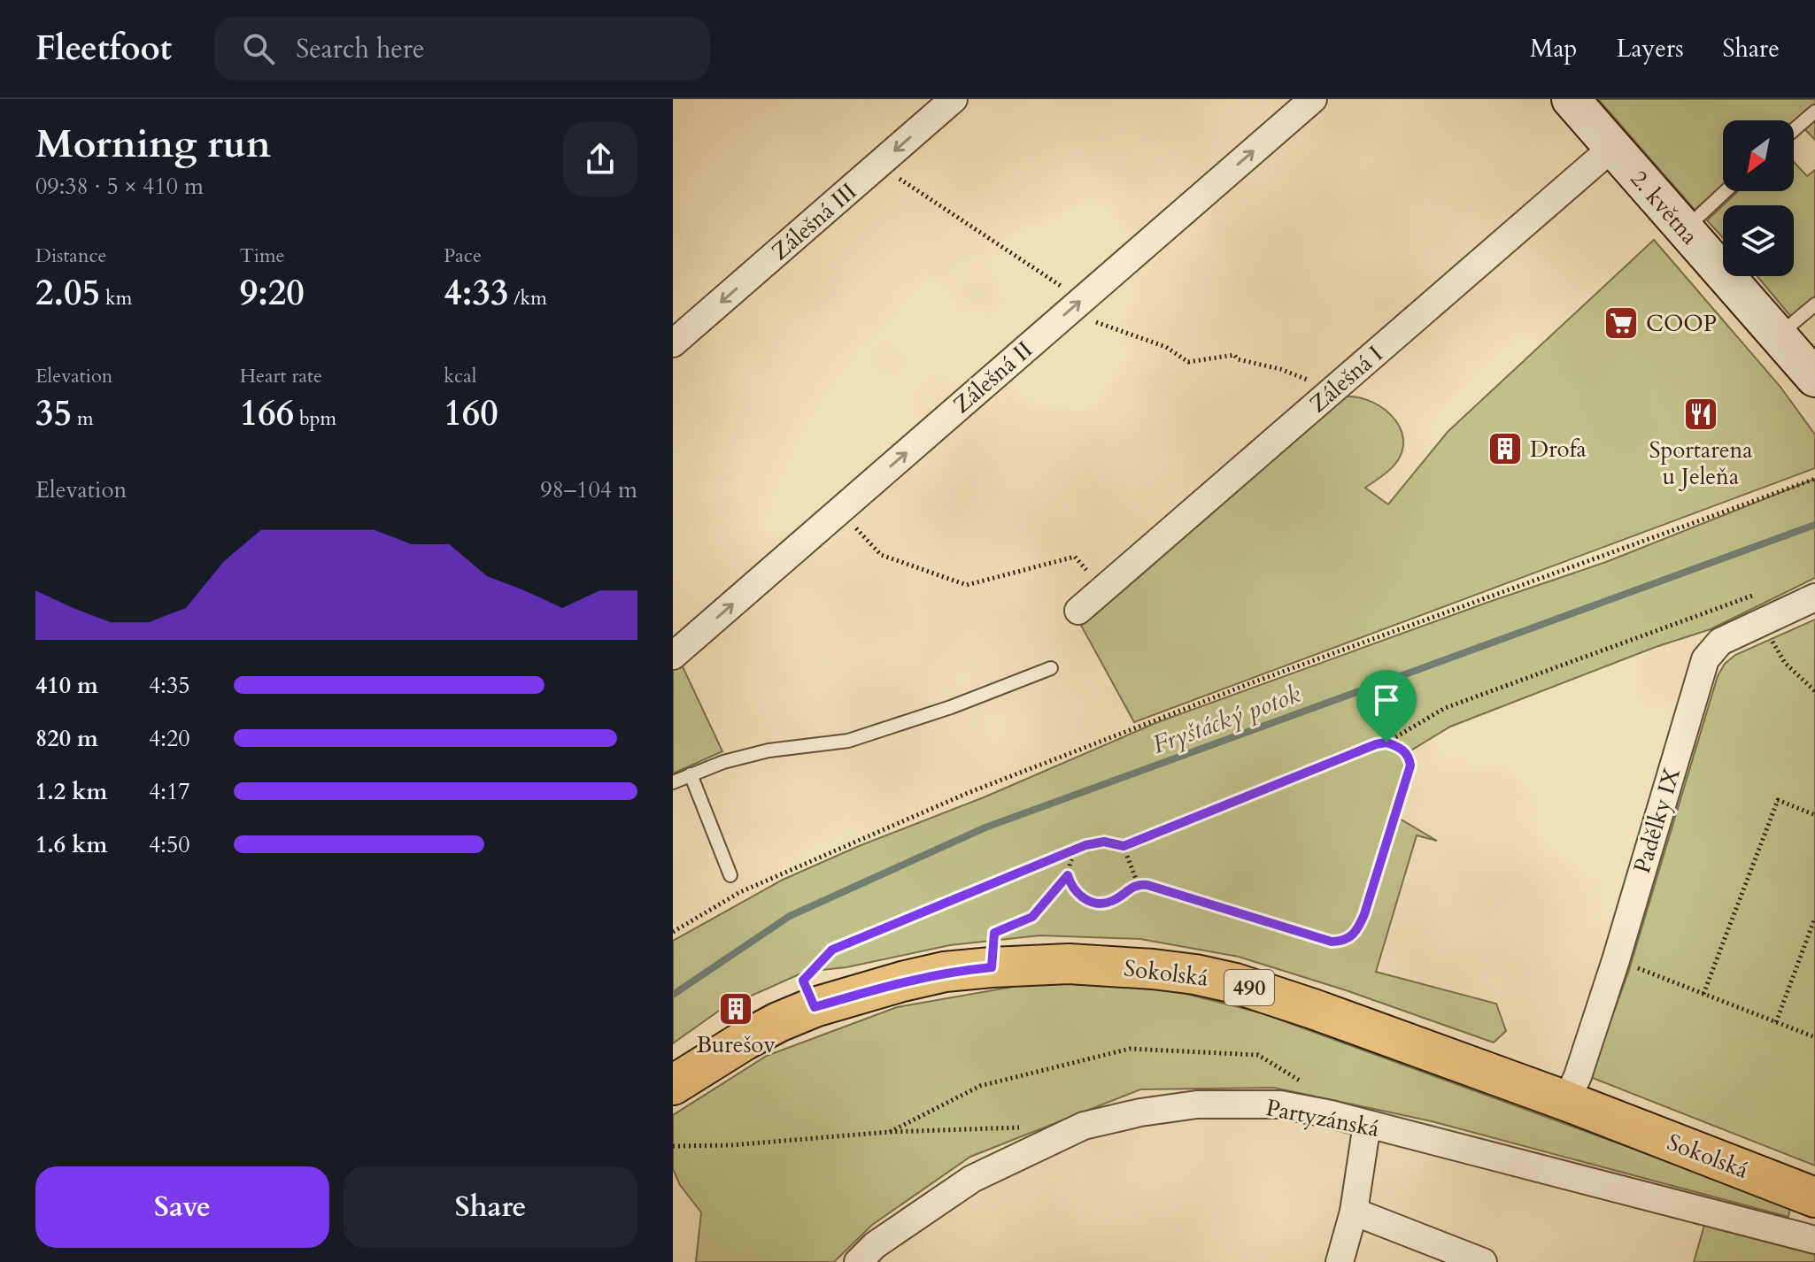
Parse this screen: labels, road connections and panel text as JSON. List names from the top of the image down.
{
  "streets": {
    "main road": ["Sokolská", "490"],
    "street": [
      "2. května",
      "Zálešná III",
      "Zálešná II",
      "Zálešná I",
      "Padělky IX",
      "Partyzánská"
    ]
  },
  "crossings": [
    ["2. května", "Zálešná I"],
    ["Padělky IX", "Sokolská"]
  ],
  "one_way": ["Zálešná III", "Zálešná II"],
  "water": ["Fryštácký potok"],
  "places": {
    "supermarket": ["COOP"],
    "restaurant": ["Sportarena u Jeleňa"],
    "building": ["Drofa", "Burešov"]
  },
  "north": "bottom left",
  "page": {
    "header": "Fleetfoot",
    "search": "Search here",
    "nav": ["Map", "Layers", "Share"],
    "heading": ["Morning run", "09:38 · 5 × 410 m"],
    "stats": [
      ["Distance", "2.05 km"],
      ["Time", "9:20"],
      ["Pace", "4:33 /km"],
      ["Elevation", "35 m"],
      ["Heart rate", "166 bpm"],
      ["kcal", "160"]
    ],
    "chart": ["Elevation", "98–104 m"],
    "list": [
      {
        "name": "410 m",
        "note": "4:35"
      },
      {
        "name": "820 m",
        "note": "4:20"
      },
      {
        "name": "1.2 km",
        "note": "4:17"
      },
      {
        "name": "1.6 km",
        "note": "4:50"
      }
    ],
    "buttons": ["Save", "Share"]
  }
}
